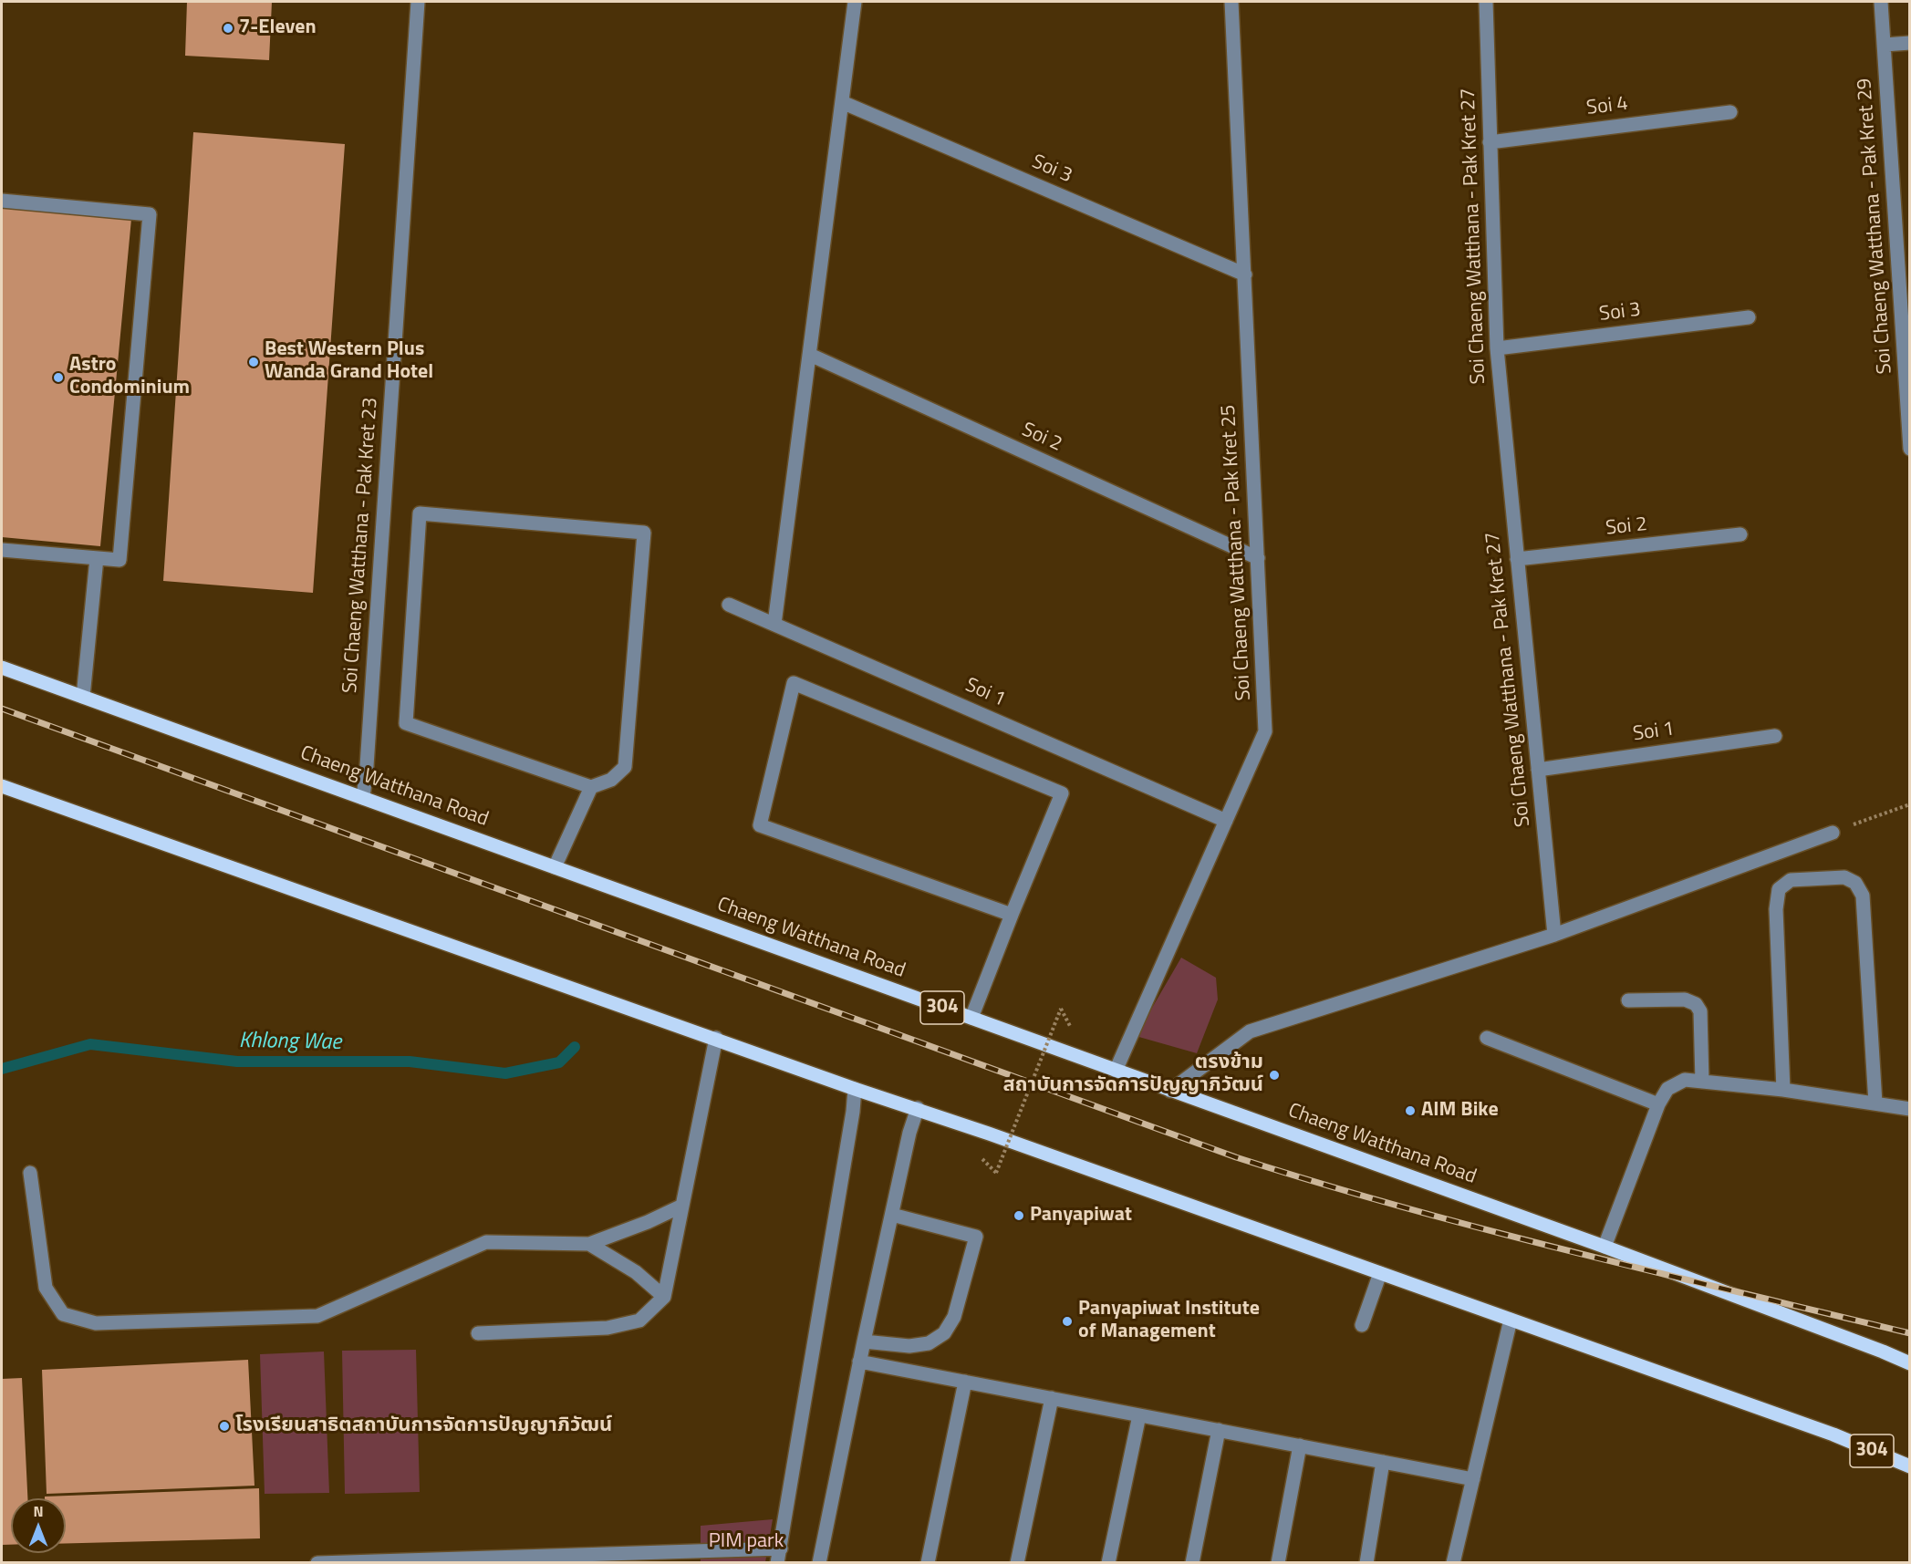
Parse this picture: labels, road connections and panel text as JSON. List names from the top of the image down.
{
  "streets": {
    "main road": ["Chaeng Watthana Road", "304"],
    "street": [
      "Soi 4",
      "Soi 3",
      "Soi Chaeng Watthana - Pak Kret 29",
      "Soi Chaeng Watthana - Pak Kret 27",
      "Soi 2",
      "Soi Chaeng Watthana - Pak Kret 23",
      "Soi Chaeng Watthana - Pak Kret 25",
      "Soi 1"
    ]
  },
  "crossings": [
    ["Soi 4", "Soi Chaeng Watthana - Pak Kret 27"],
    ["Soi 3", "Soi Chaeng Watthana - Pak Kret 27"],
    ["Soi 3", "Soi Chaeng Watthana - Pak Kret 25"],
    ["Soi Chaeng Watthana - Pak Kret 27", "Soi 2"],
    ["Soi Chaeng Watthana - Pak Kret 27", "Soi 1"],
    ["Soi 2", "Soi Chaeng Watthana - Pak Kret 25"],
    ["Soi Chaeng Watthana - Pak Kret 23", "Chaeng Watthana Road"],
    ["Soi Chaeng Watthana - Pak Kret 25", "Soi 1"],
    ["Soi Chaeng Watthana - Pak Kret 25", "Chaeng Watthana Road"]
  ],
  "water": ["Khlong Wae"],
  "parks": ["PIM park"],
  "places": [
    "7-Eleven",
    "Best Western Plus Wanda Grand Hotel",
    "Astro Condominium",
    "ตรงข้าม สถาบันการจัดการปัญญาภิวัฒน์",
    "AIM Bike",
    "Panyapiwat",
    "Panyapiwat Institute of Management",
    "โรงเรียนสาธิตสถาบันการจัดการปัญญาภิวัฒน์"
  ],
  "north": "top"
}
